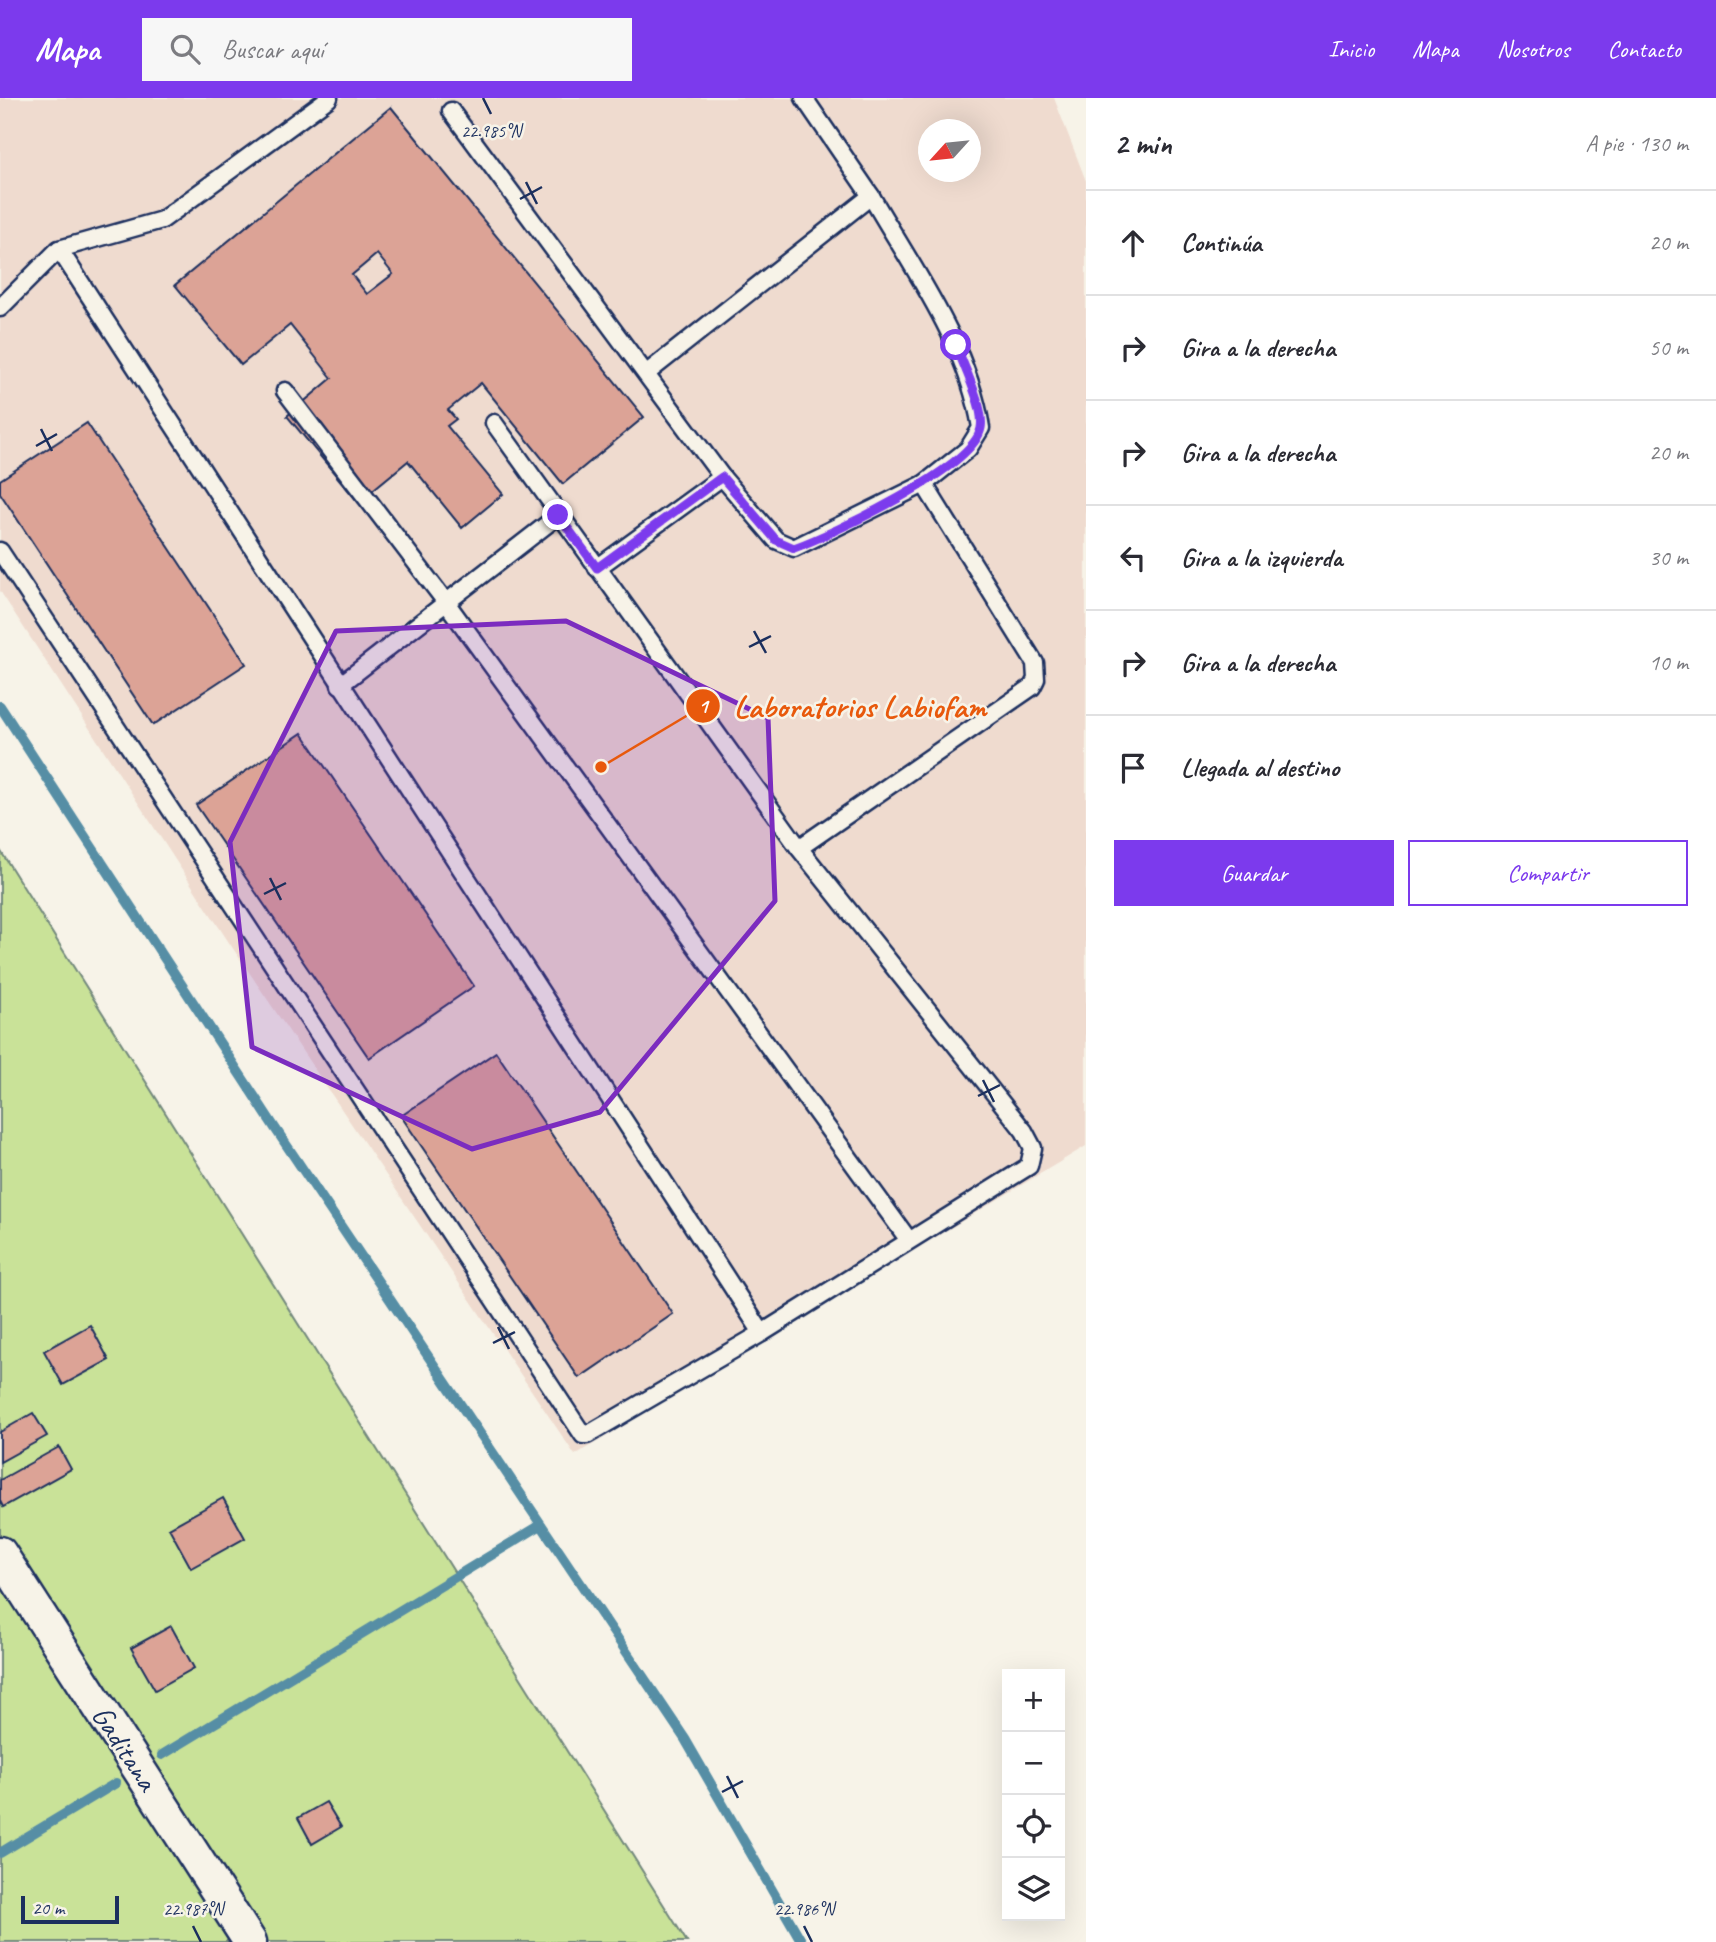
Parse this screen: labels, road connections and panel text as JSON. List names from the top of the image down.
{
  "streets": {
    "street": ["Gaditana"]
  },
  "places": ["Laboratorios Labiofam"],
  "scale_bar": "20 m",
  "north": "bottom left",
  "page": {
    "header": "Mapa",
    "search": "Buscar aquí",
    "nav": [
      "Inicio",
      "Mapa",
      "Nosotros",
      "Contacto"
    ],
    "heading": ["2 min", "A pie · 130 m"],
    "list": [
      ["Continúa", "20 m"],
      ["Gira a la derecha", "50 m"],
      ["Gira a la derecha", "20 m"],
      ["Gira a la izquierda", "30 m"],
      ["Gira a la derecha", "10 m"],
      "Llegada al destino"
    ],
    "buttons": ["Guardar", "Compartir"],
    "map_buttons": ["+", "−"],
    "scale": "20 m"
  },
  "coordinates": ["22.985°N", "22.987°N", "22.986°N"]
}
